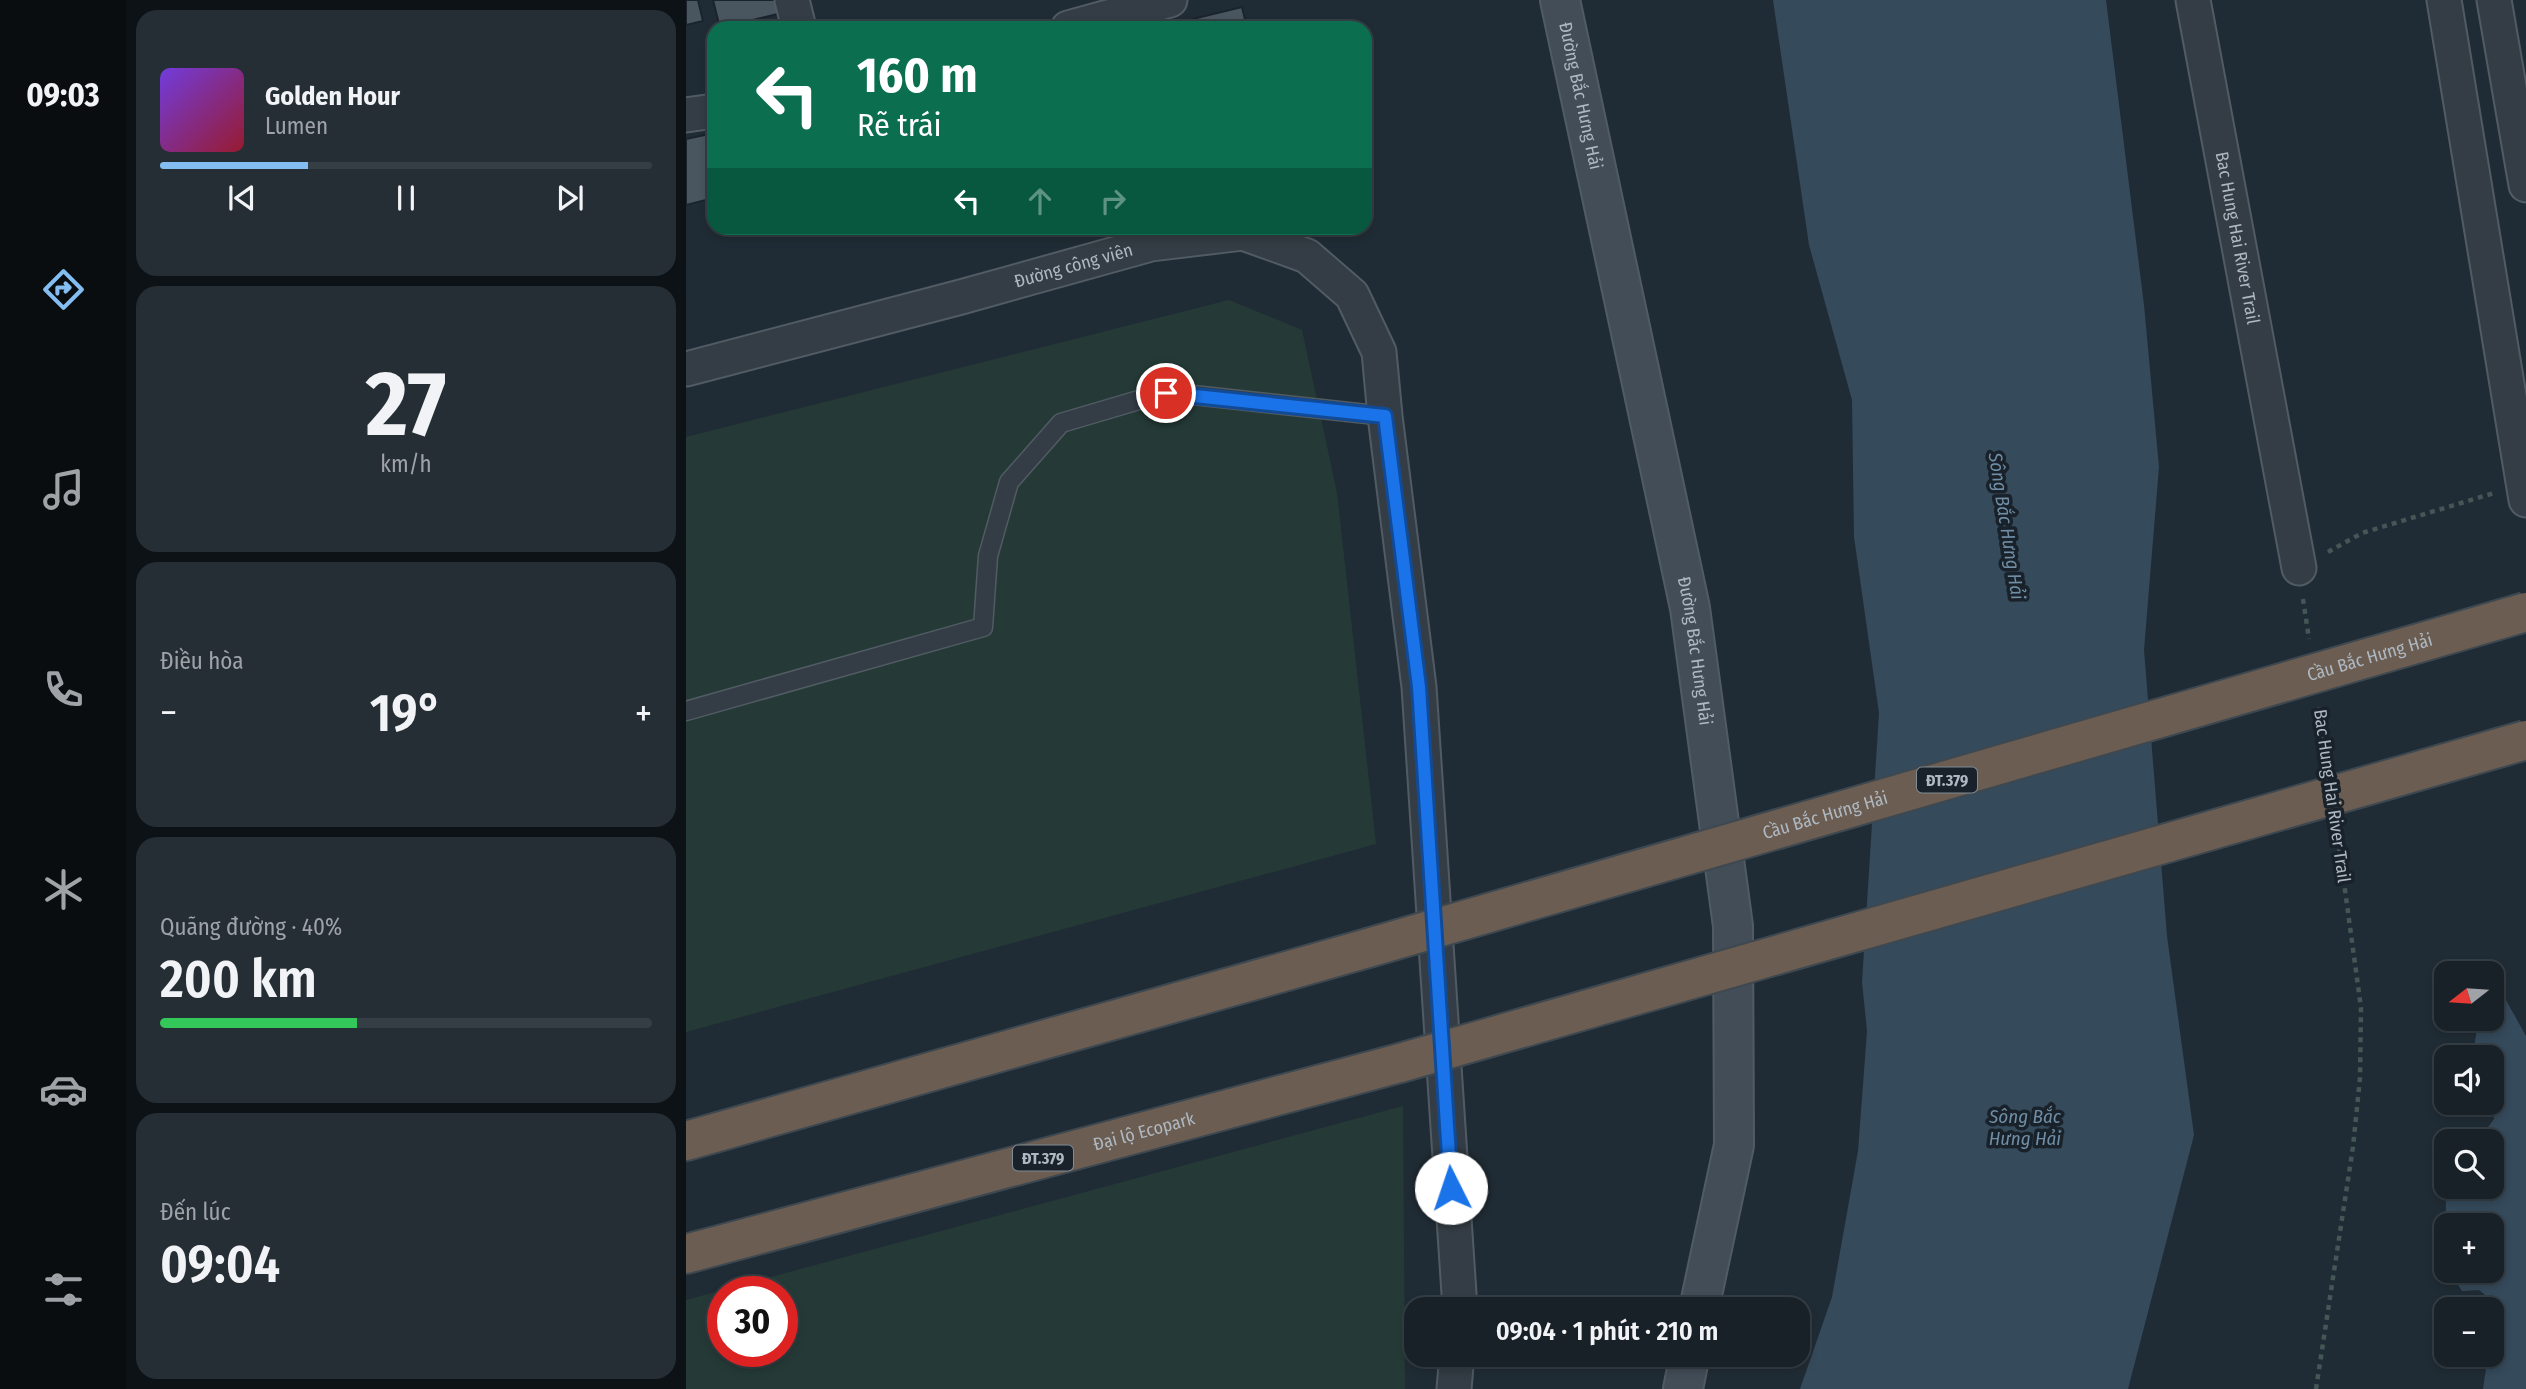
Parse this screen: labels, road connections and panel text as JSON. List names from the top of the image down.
{
  "streets": {
    "highway": ["Cầu Bắc Hưng Hải", "ĐT.379", "Đại lộ Ecopark"],
    "street": ["Đường Bắc Hưng Hải", "Bac Hung Hai River Trail", "Đường công viên"]
  },
  "water": ["Sông Bắc Hưng Hải"],
  "north": "left",
  "page": {
    "tabs": "09:03",
    "turn": ["160 m", "Rẽ trái"],
    "song": ["Golden Hour", "Lumen"],
    "tile": [
      ["27", "km/h"],
      "Điều hòa",
      ["Quãng đường · 40%", "200 km"],
      ["Đến lúc", "09:04"]
    ],
    "heat": ["−", "19°", "+"],
    "map_buttons": ["+", "−"],
    "limit": "30",
    "trip": "09:04 · 1 phút · 210 m"
  }
}
